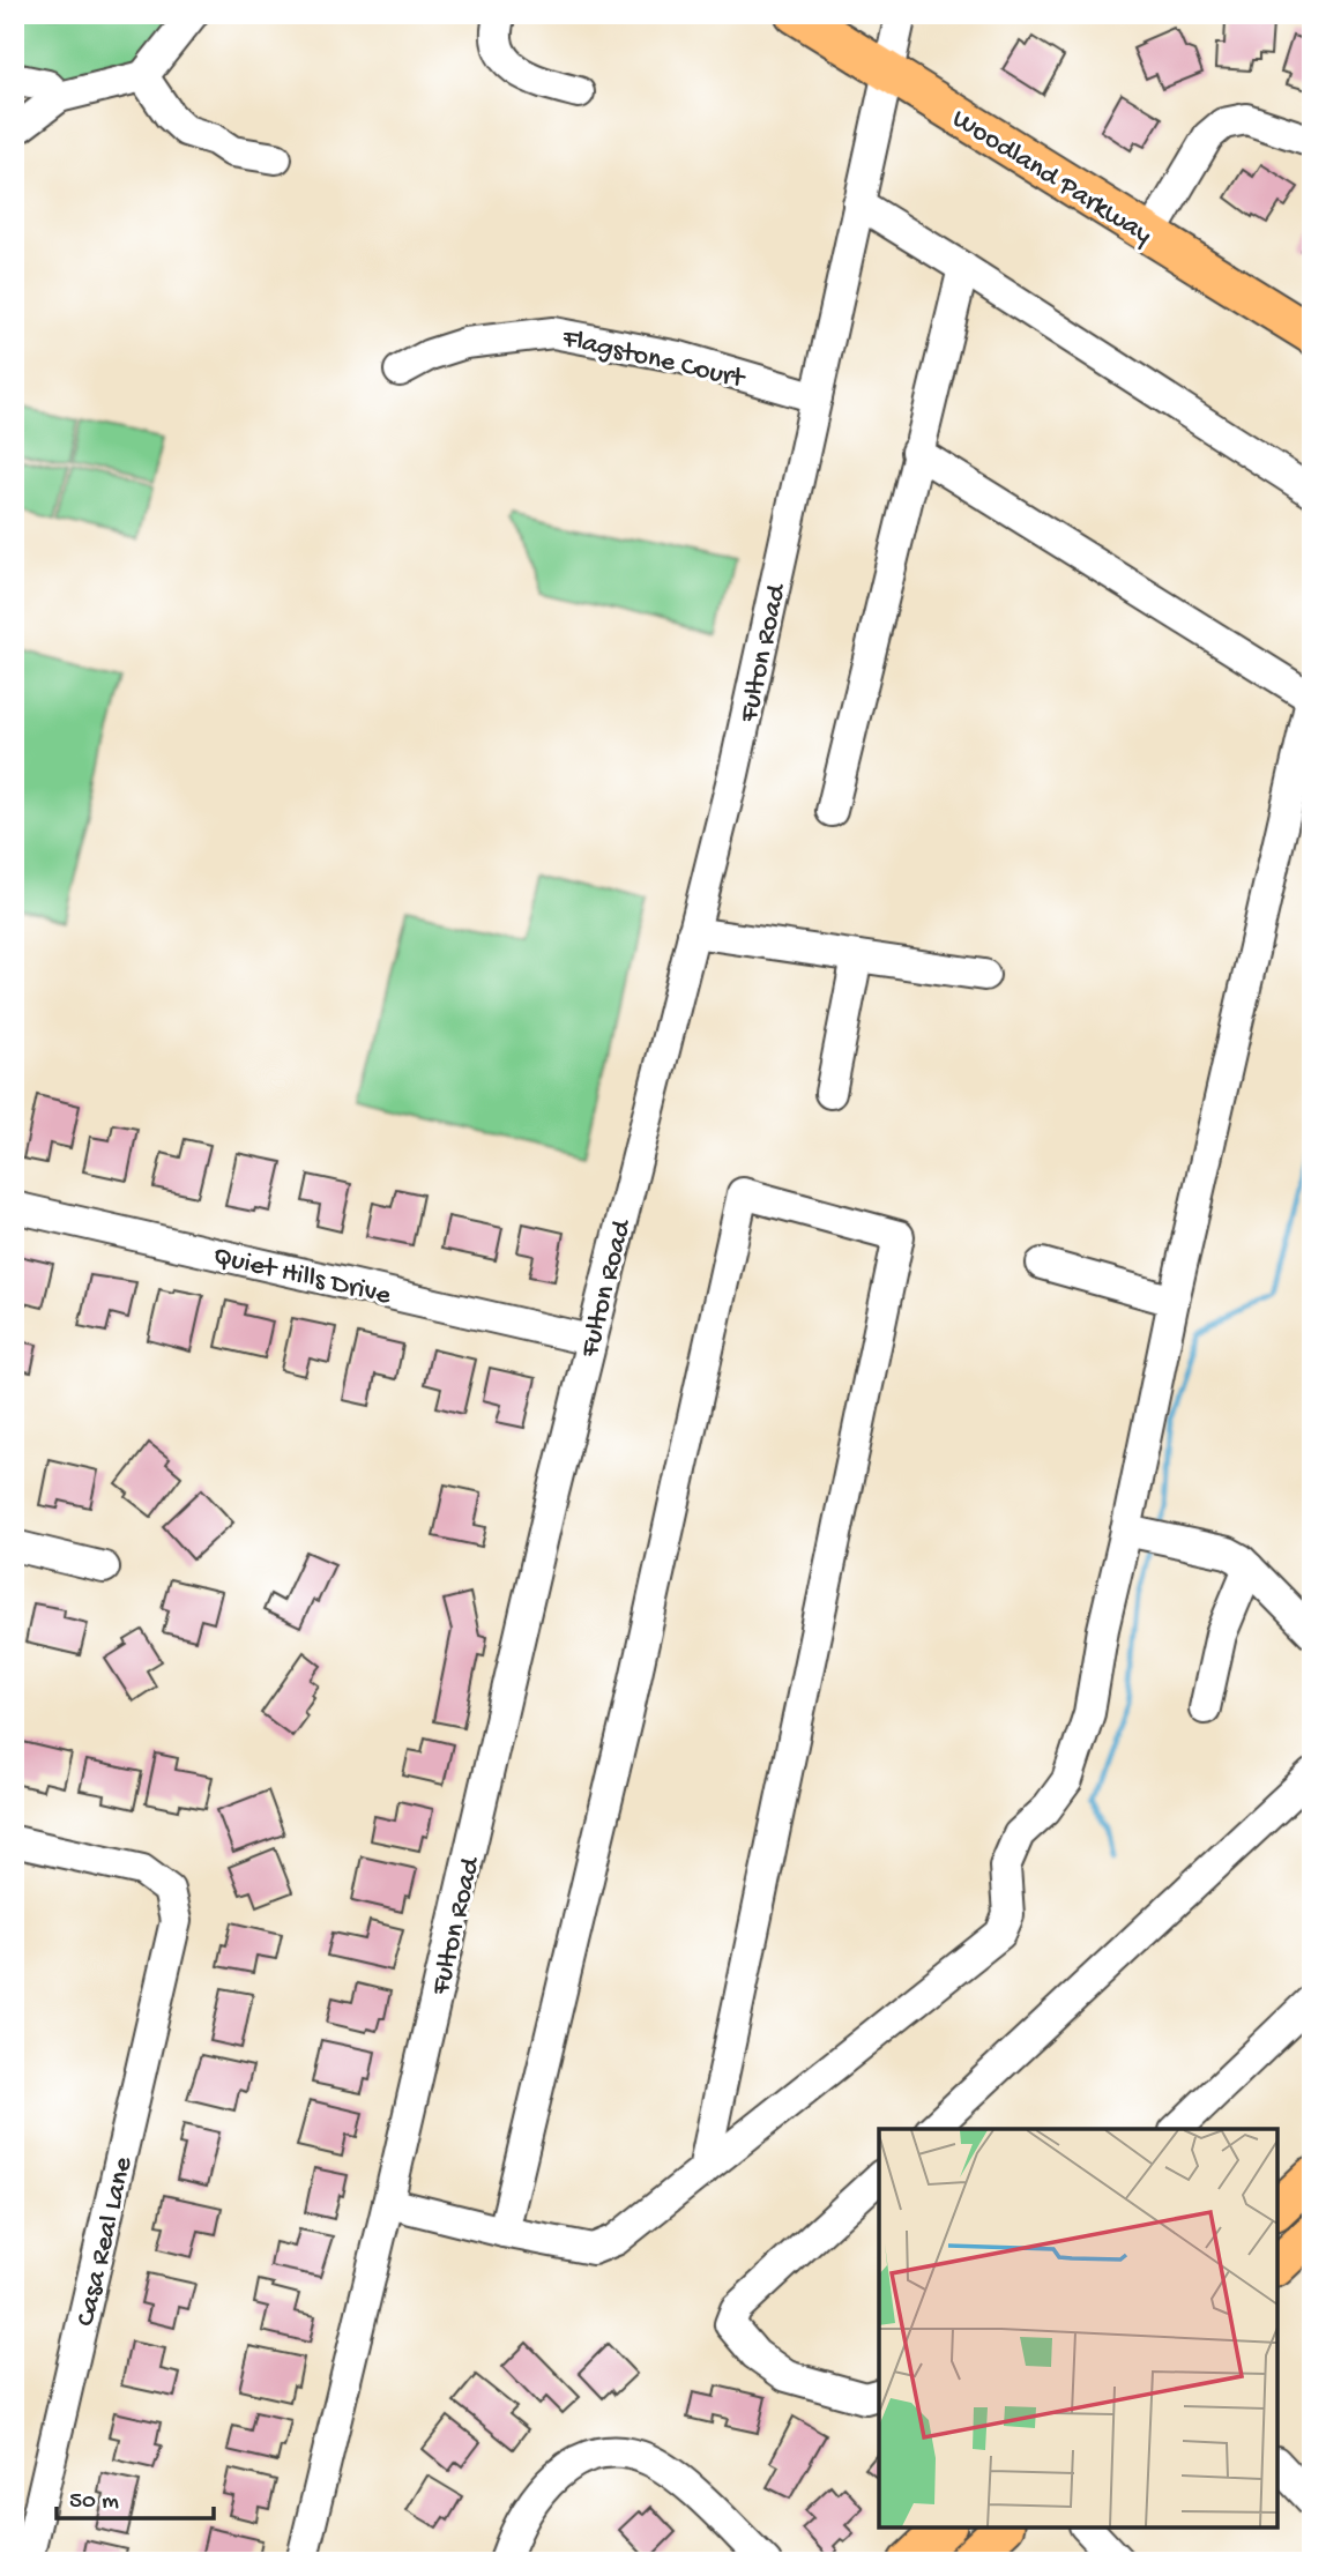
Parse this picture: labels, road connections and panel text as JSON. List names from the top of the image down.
{
  "streets": {
    "main road": ["Woodland Parkway"],
    "street": [
      "Flagstone Court",
      "Fulton Road",
      "Quiet Hills Drive",
      "Casa Real Lane"
    ]
  },
  "crossings": [
    ["Woodland Parkway", "Fulton Road"],
    ["Flagstone Court", "Fulton Road"],
    ["Fulton Road", "Quiet Hills Drive"]
  ],
  "scale_bar": "50 m"
}
